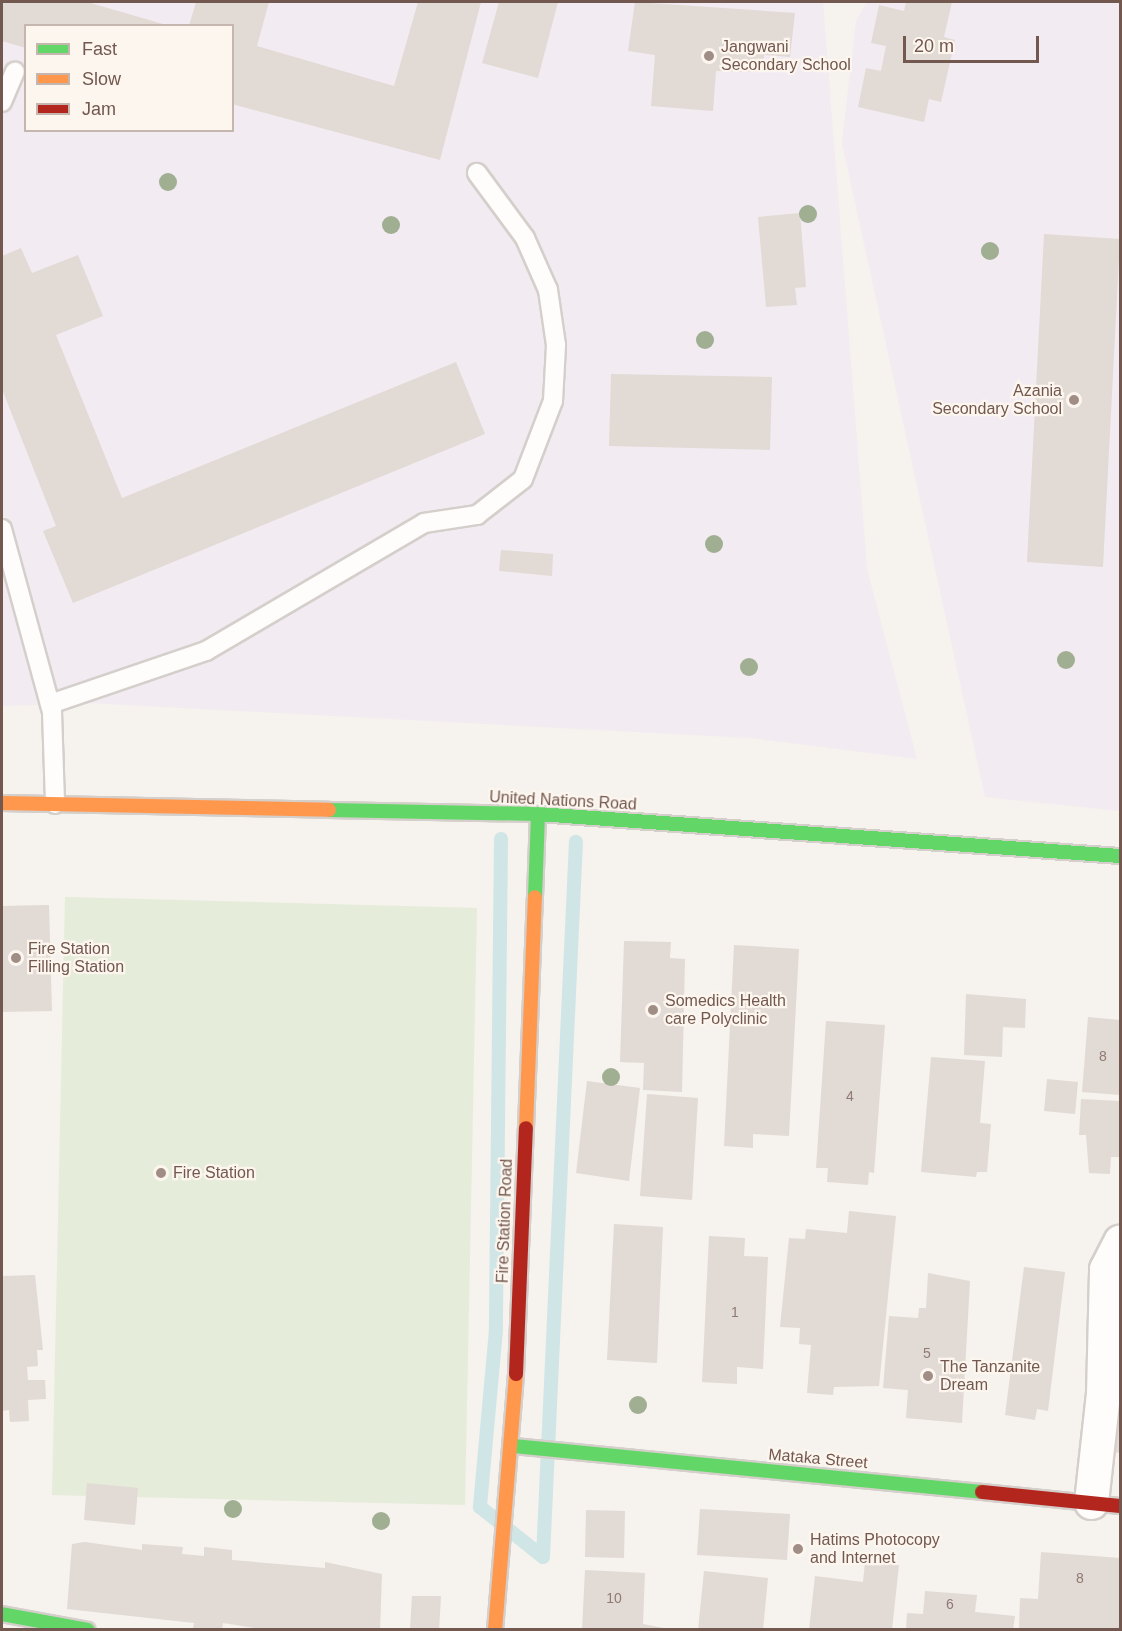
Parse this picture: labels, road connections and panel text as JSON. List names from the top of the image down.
{
  "streets": {
    "street": ["United Nations Road", "Fire Station Road", "Mataka Street"]
  },
  "crossings": [
    ["United Nations Road", "Fire Station Road"],
    ["Fire Station Road", "Mataka Street"]
  ],
  "places": [
    "Jangwani Secondary School",
    "Azania Secondary School",
    "Fire Station Filling Station",
    "Somedics Health care Polyclinic",
    "Fire Station",
    "The Tanzanite Dream",
    "Hatims Photocopy and Internet"
  ],
  "house_numbers": [
    "8",
    "4",
    "1",
    "5",
    "8",
    "10",
    "6"
  ],
  "legend": ["Fast", "Slow", "Jam"],
  "scale_bar": "20 m"
}
